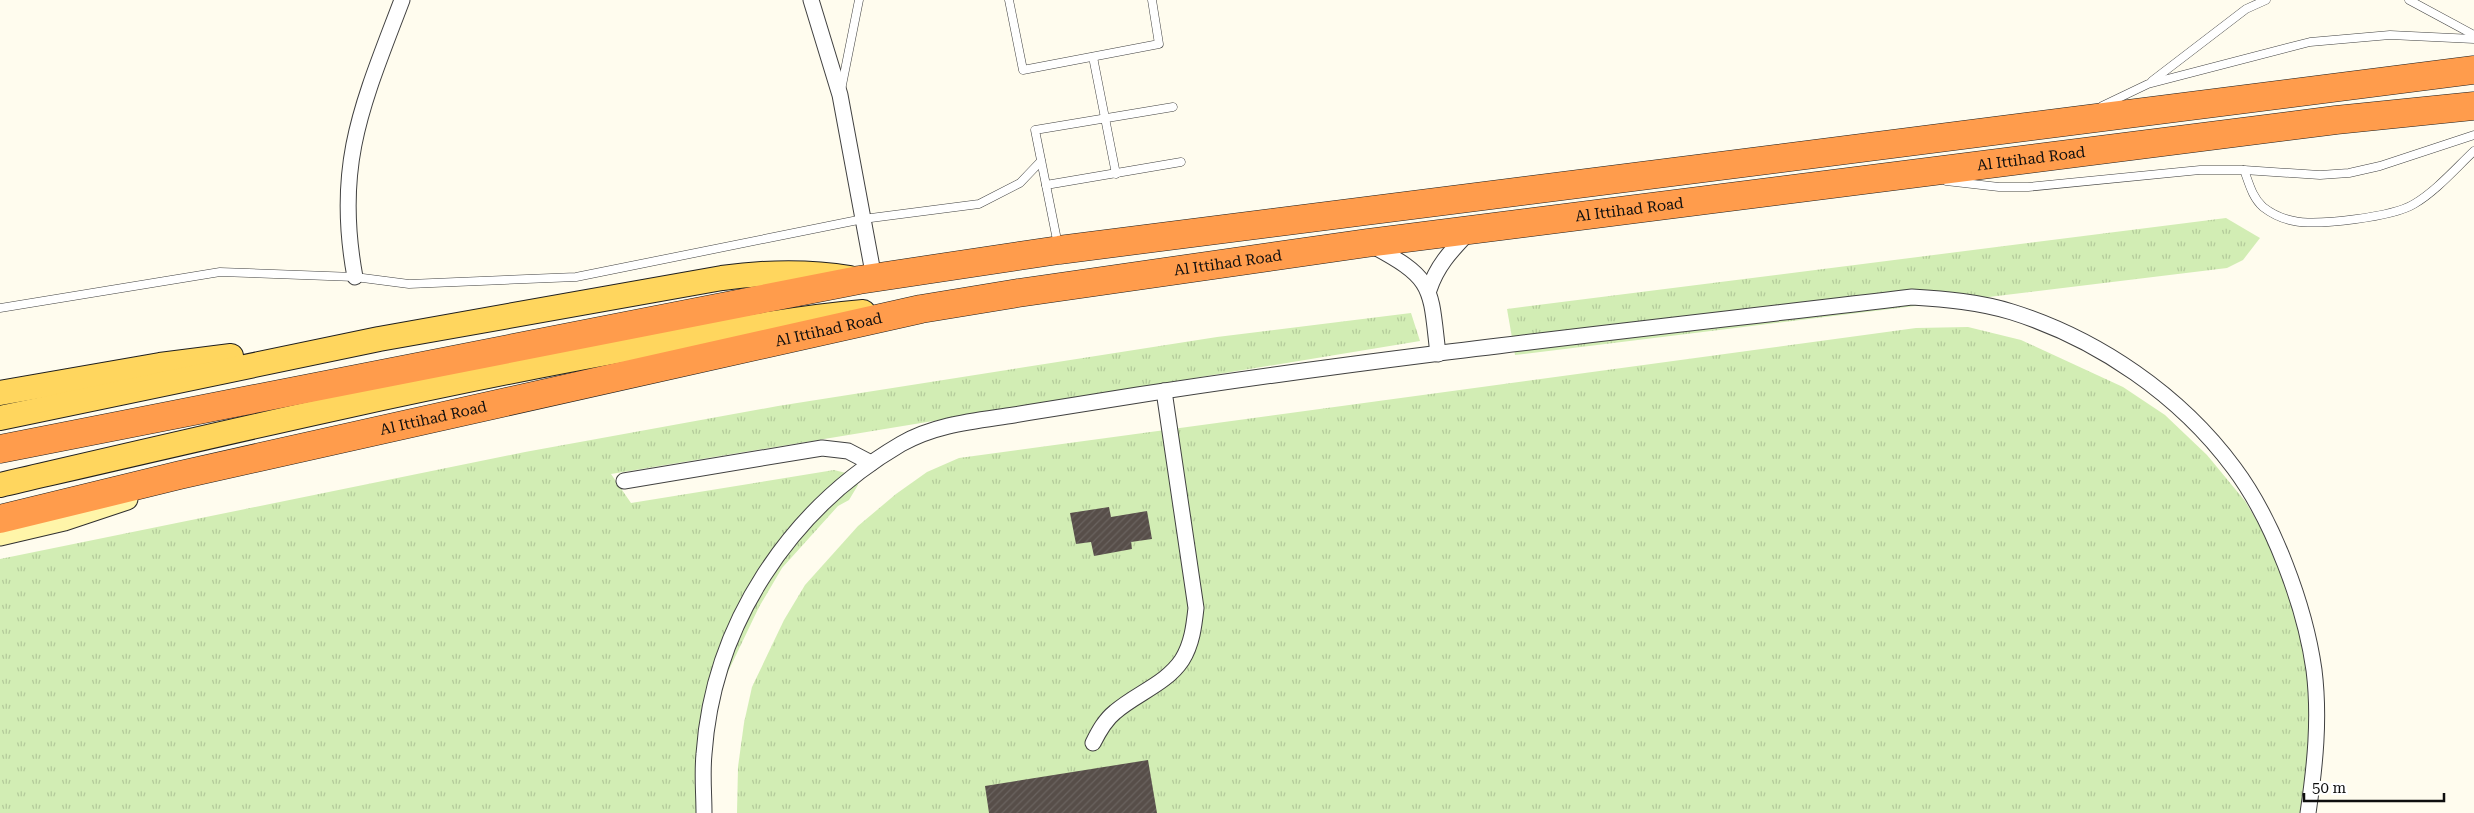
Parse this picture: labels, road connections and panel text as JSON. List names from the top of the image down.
{
  "streets": {
    "highway": ["Al Ittihad Road"]
  },
  "scale_bar": "50 m"
}
